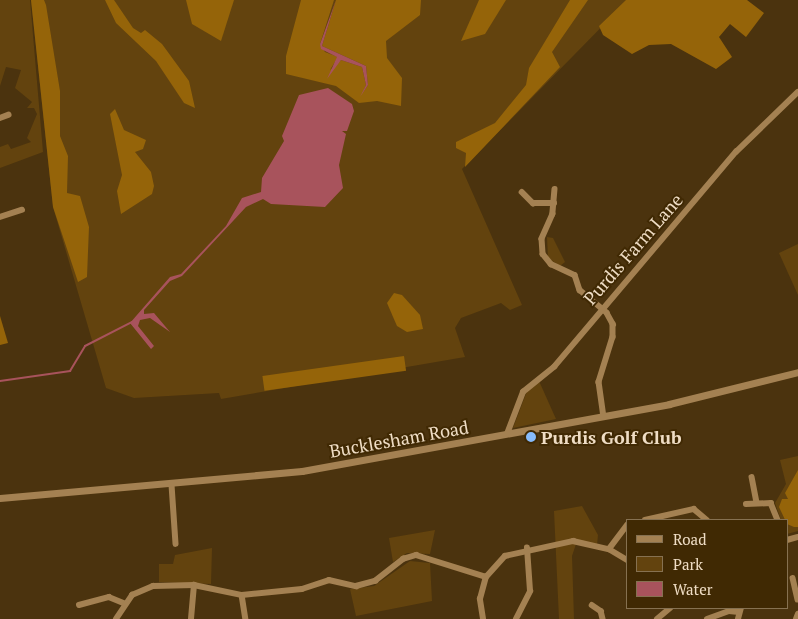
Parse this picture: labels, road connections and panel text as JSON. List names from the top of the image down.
{
  "streets": {
    "street": ["Purdis Farm Lane", "Bucklesham Road"]
  },
  "crossings": [
    ["Purdis Farm Lane", "Bucklesham Road"]
  ],
  "places": ["Purdis Golf Club"],
  "legend": ["Road", "Park", "Water"]
}
